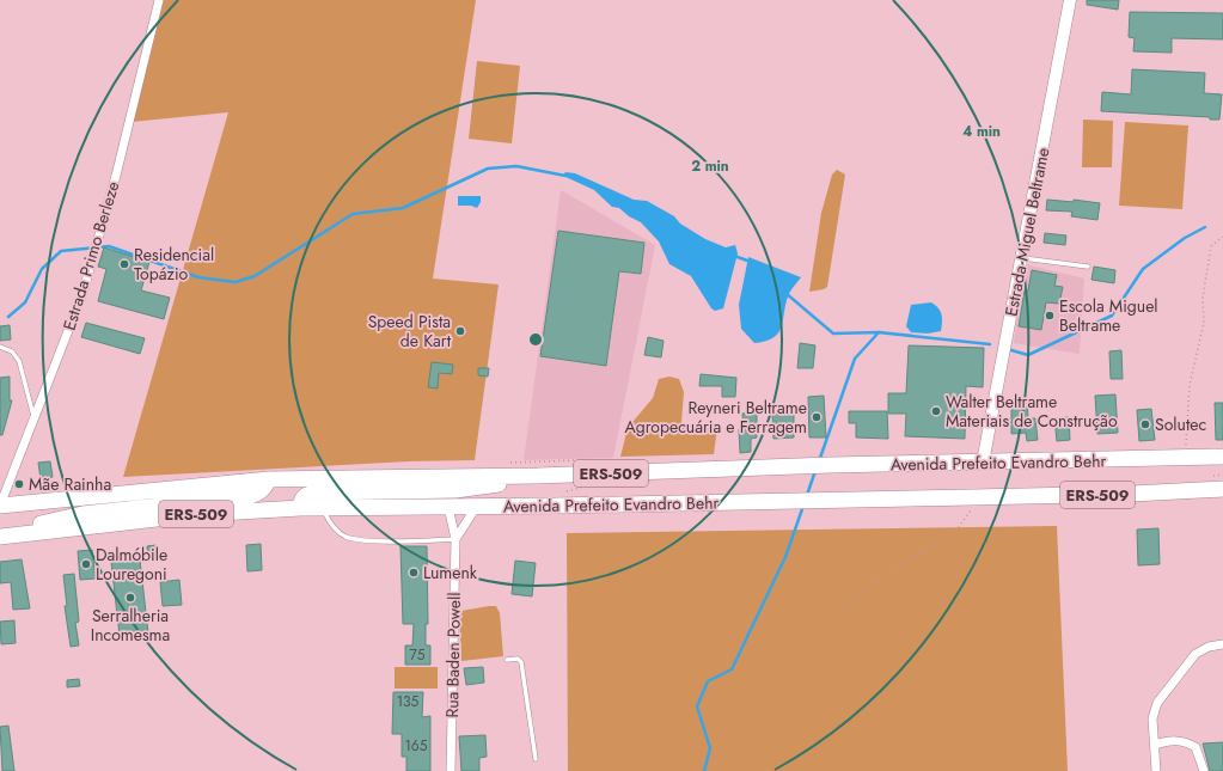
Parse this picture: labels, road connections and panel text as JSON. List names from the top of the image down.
{
  "streets": {
    "highway": ["Avenida Prefeito Evandro Behr", "ERS-509"],
    "street": ["Estrada Miguel Beltrame", "Estrada Primo Berleze", "Rua Baden Powell"]
  },
  "crossings": [
    ["Estrada Miguel Beltrame", "Avenida Prefeito Evandro Behr"],
    ["Estrada Primo Berleze", "Avenida Prefeito Evandro Behr"],
    ["Avenida Prefeito Evandro Behr", "Rua Baden Powell"]
  ],
  "places": [
    "Residencial Topázio",
    "Escola Miguel Beltrame",
    "Speed Pista de Kart",
    "Walter Beltrame Materiais de Construção",
    "Reyneri Beltrame Agropecuária e Ferragem",
    "Solutec",
    "Mãe Rainha",
    "Dalmóbile Louregoni",
    "Lumenk",
    "Serralheria Incomesma"
  ],
  "house_numbers": ["75", "135", "165"],
  "rings": ["4 min", "2 min"]
}
